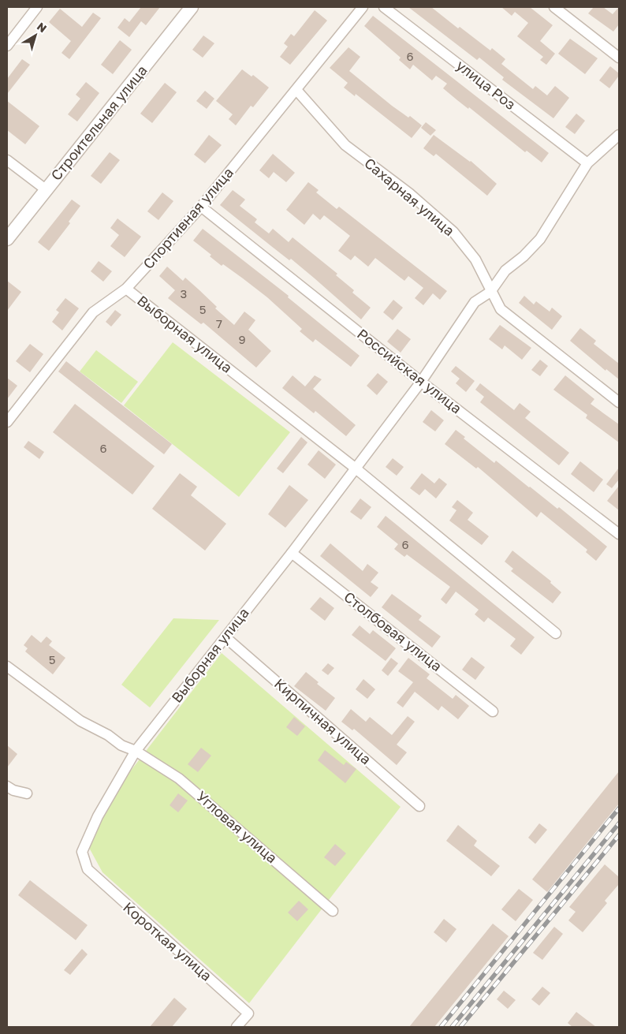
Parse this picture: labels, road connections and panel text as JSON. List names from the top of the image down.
{
  "streets": {
    "street": [
      "улица Роз",
      "Строительная улица",
      "Сахарная улица",
      "Спортивная улица",
      "Выборная улица",
      "Российская улица",
      "Столбовая улица",
      "Кирпичная улица",
      "Угловая улица",
      "Короткая улица"
    ]
  },
  "crossings": [
    ["Сахарная улица", "Спортивная улица"],
    ["Сахарная улица", "Выборная улица"],
    ["Спортивная улица", "Выборная улица"],
    ["Спортивная улица", "Российская улица"],
    ["Выборная улица", "Российская улица"],
    ["Выборная улица", "Столбовая улица"],
    ["Выборная улица", "Кирпичная улица"],
    ["Выборная улица", "Угловая улица"],
    ["Выборная улица", "Короткая улица"]
  ],
  "house_numbers": [
    "6",
    "3",
    "5",
    "7",
    "9",
    "6",
    "6",
    "5"
  ],
  "north": "top right"
}
